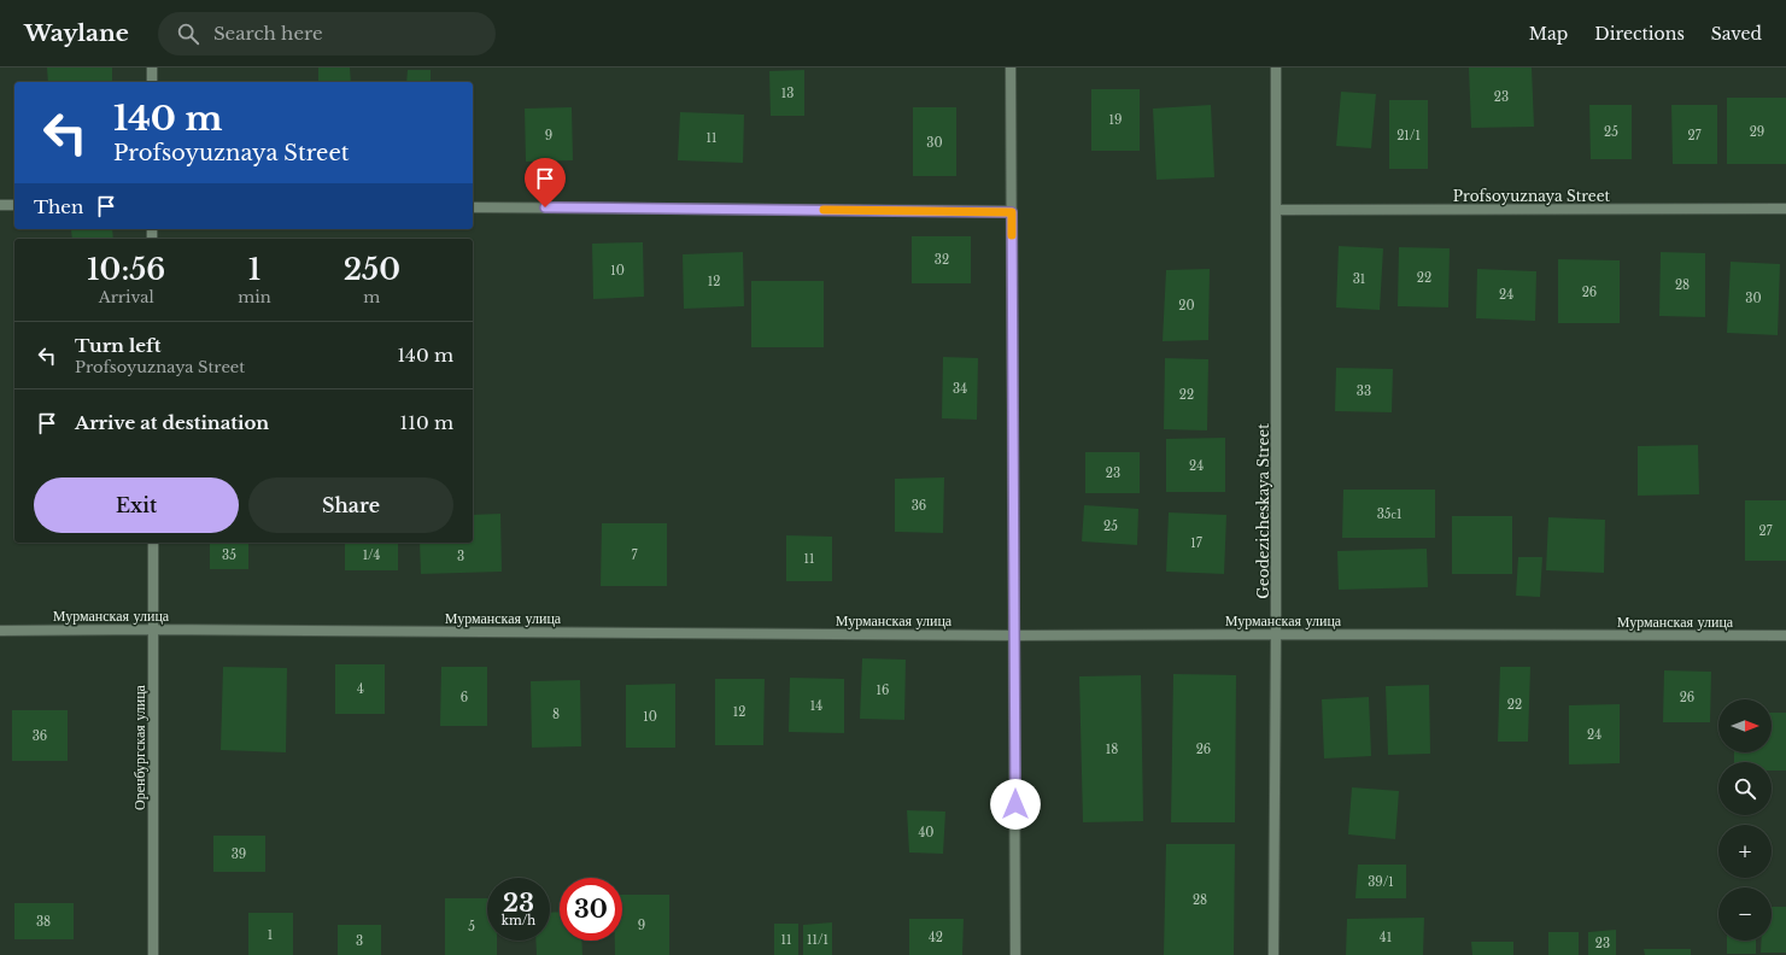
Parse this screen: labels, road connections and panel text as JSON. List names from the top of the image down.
{
  "streets": {
    "street": [
      "Profsoyuznaya Street",
      "Geodezicheskaya Street",
      "Мурманская улица",
      "Оренбургская улица"
    ]
  },
  "crossings": [
    ["Profsoyuznaya Street", "Geodezicheskaya Street"],
    ["Geodezicheskaya Street", "Мурманская улица"],
    ["Мурманская улица", "Оренбургская улица"]
  ],
  "house_numbers": [
    "13",
    "23",
    "19",
    "25",
    "29",
    "9",
    "21/1",
    "27",
    "11",
    "30",
    "32",
    "10",
    "22",
    "31",
    "12",
    "28",
    "26",
    "24",
    "30",
    "20",
    "34",
    "33",
    "22",
    "24",
    "23",
    "36",
    "35с1",
    "25",
    "27",
    "17",
    "35",
    "1/4",
    "7",
    "3",
    "11",
    "4",
    "16",
    "6",
    "26",
    "22",
    "14",
    "12",
    "8",
    "10",
    "24",
    "36",
    "18",
    "26",
    "40",
    "39",
    "39/1",
    "28",
    "38",
    "9",
    "5",
    "1",
    "42",
    "41",
    "11",
    "11/1",
    "3",
    "23"
  ],
  "north": "right",
  "page": {
    "header": "Waylane",
    "search": "Search here",
    "nav": ["Map", "Directions", "Saved"],
    "turn": ["140 m", "Profsoyuznaya Street"],
    "then": "Then",
    "eta": [
      "10:56",
      "Arrival",
      "1",
      "min",
      "250",
      "m"
    ],
    "list": [
      {
        "name": "Turn left",
        "note": "Profsoyuznaya Street",
        "value": "140 m"
      },
      {
        "name": "Arrive at destination",
        "value": "110 m"
      }
    ],
    "buttons": ["Exit", "Share"],
    "map_buttons": ["+", "−"],
    "speed": "23 km/h",
    "limit": "30"
  }
}
